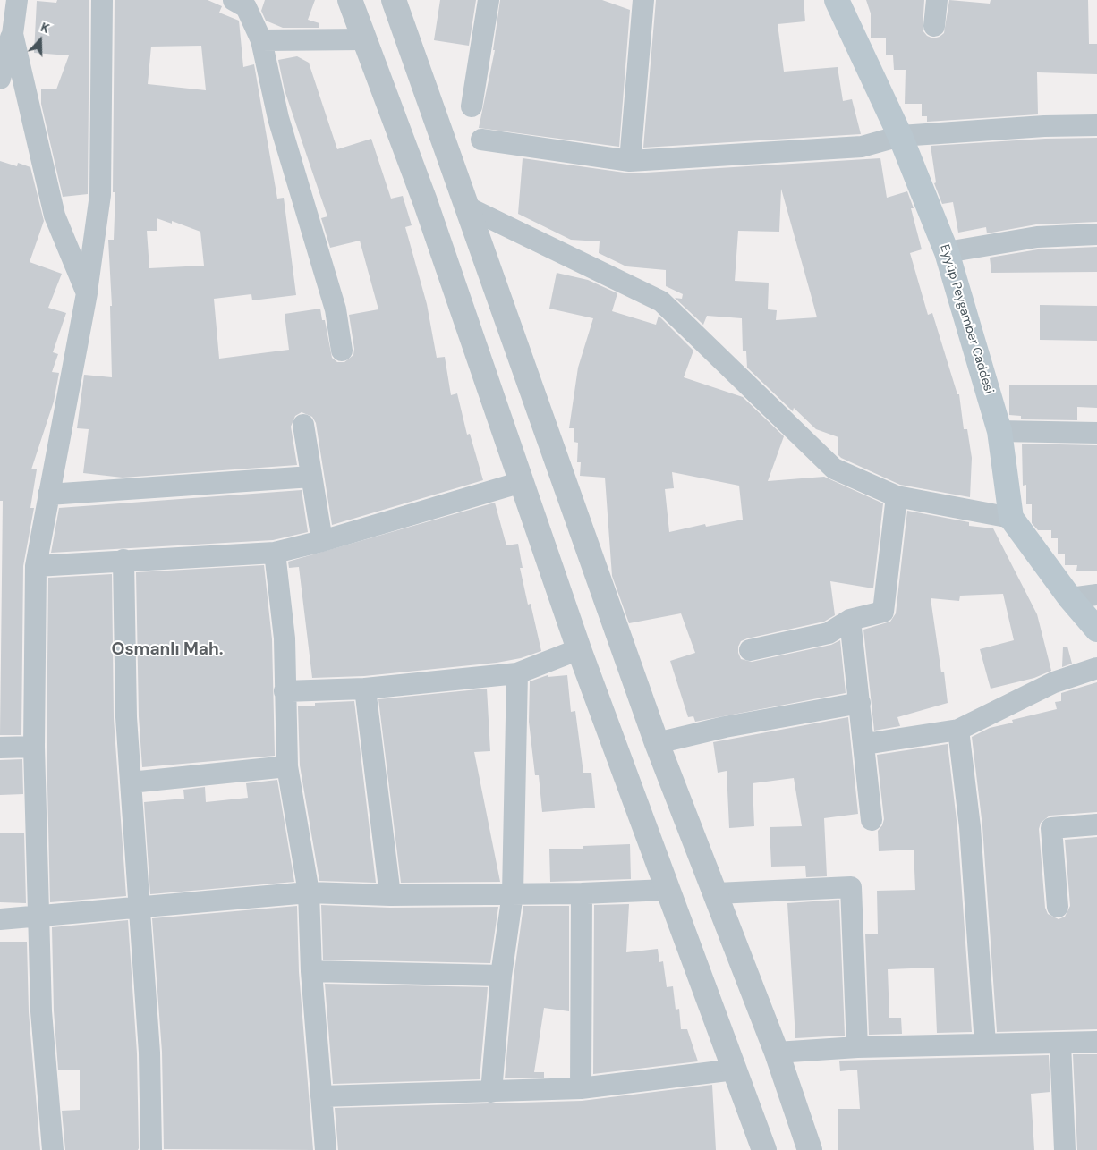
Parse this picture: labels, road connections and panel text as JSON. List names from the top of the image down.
{
  "streets": {
    "main road": ["Eyyüp Peygamber Caddesi"]
  },
  "districts": ["Osmanlı Mah."],
  "north": "top"
}
